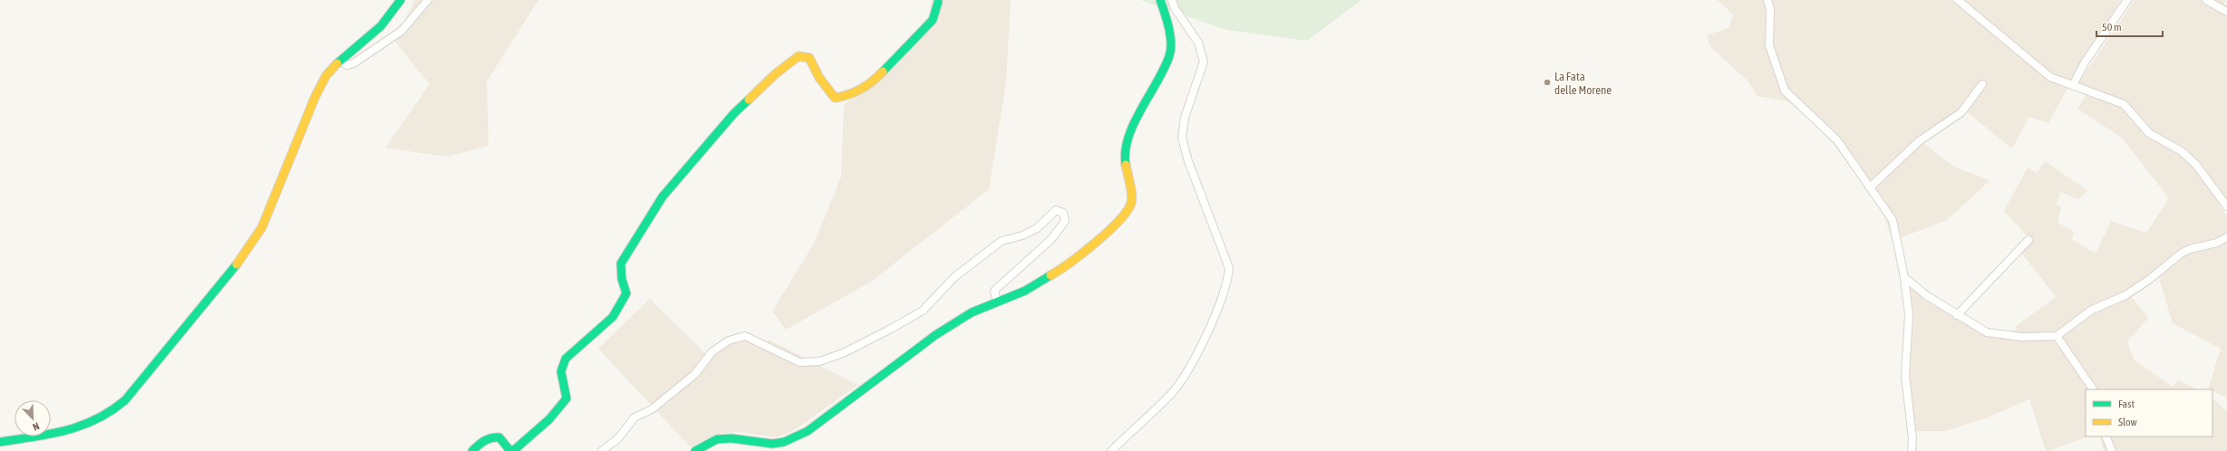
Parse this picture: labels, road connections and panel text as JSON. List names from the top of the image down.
{
  "places": ["La Fata delle Morene"],
  "legend": ["Fast", "Slow"],
  "scale_bar": "50 m",
  "north": "bottom right"
}
